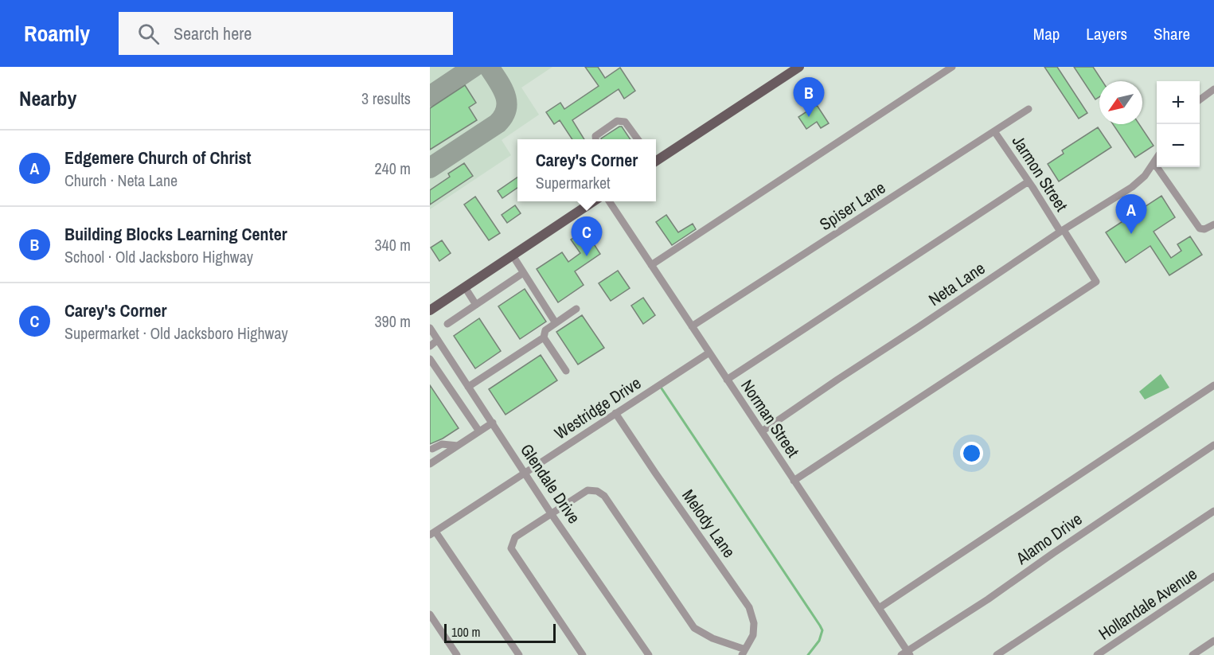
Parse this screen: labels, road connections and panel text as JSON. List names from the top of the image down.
{
  "streets": {
    "street": [
      "Jarmon Street",
      "Spiser Lane",
      "Neta Lane",
      "Westridge Drive",
      "Norman Street",
      "Glendale Drive",
      "Melody Lane",
      "Alamo Drive",
      "Hollandale Avenue"
    ]
  },
  "crossings": [
    ["Jarmon Street", "Spiser Lane"],
    ["Jarmon Street", "Neta Lane"],
    ["Jarmon Street", "Norman Street"],
    ["Spiser Lane", "Norman Street"],
    ["Neta Lane", "Norman Street"],
    ["Westridge Drive", "Norman Street"],
    ["Westridge Drive", "Glendale Drive"],
    ["Westridge Drive", "Melody Lane"],
    ["Norman Street", "Alamo Drive"]
  ],
  "scale_bar": "100 m",
  "north": "bottom left",
  "page": {
    "header": "Roamly",
    "search": "Search here",
    "nav": ["Map", "Layers", "Share"],
    "heading": ["Nearby", "3 results"],
    "pins": ["B", "A", "C"],
    "map_buttons": ["+", "−"],
    "list": [
      {
        "mark": "A",
        "name": "Edgemere Church of Christ",
        "note": "Church · Neta Lane",
        "value": "240 m"
      },
      {
        "mark": "B",
        "name": "Building Blocks Learning Center",
        "note": "School · Old Jacksboro Highway",
        "value": "340 m"
      },
      {
        "mark": "C",
        "name": "Carey's Corner",
        "note": "Supermarket · Old Jacksboro Highway",
        "value": "390 m"
      }
    ],
    "popup": ["Carey's Corner", "Supermarket"],
    "scale": "100 m"
  }
}
